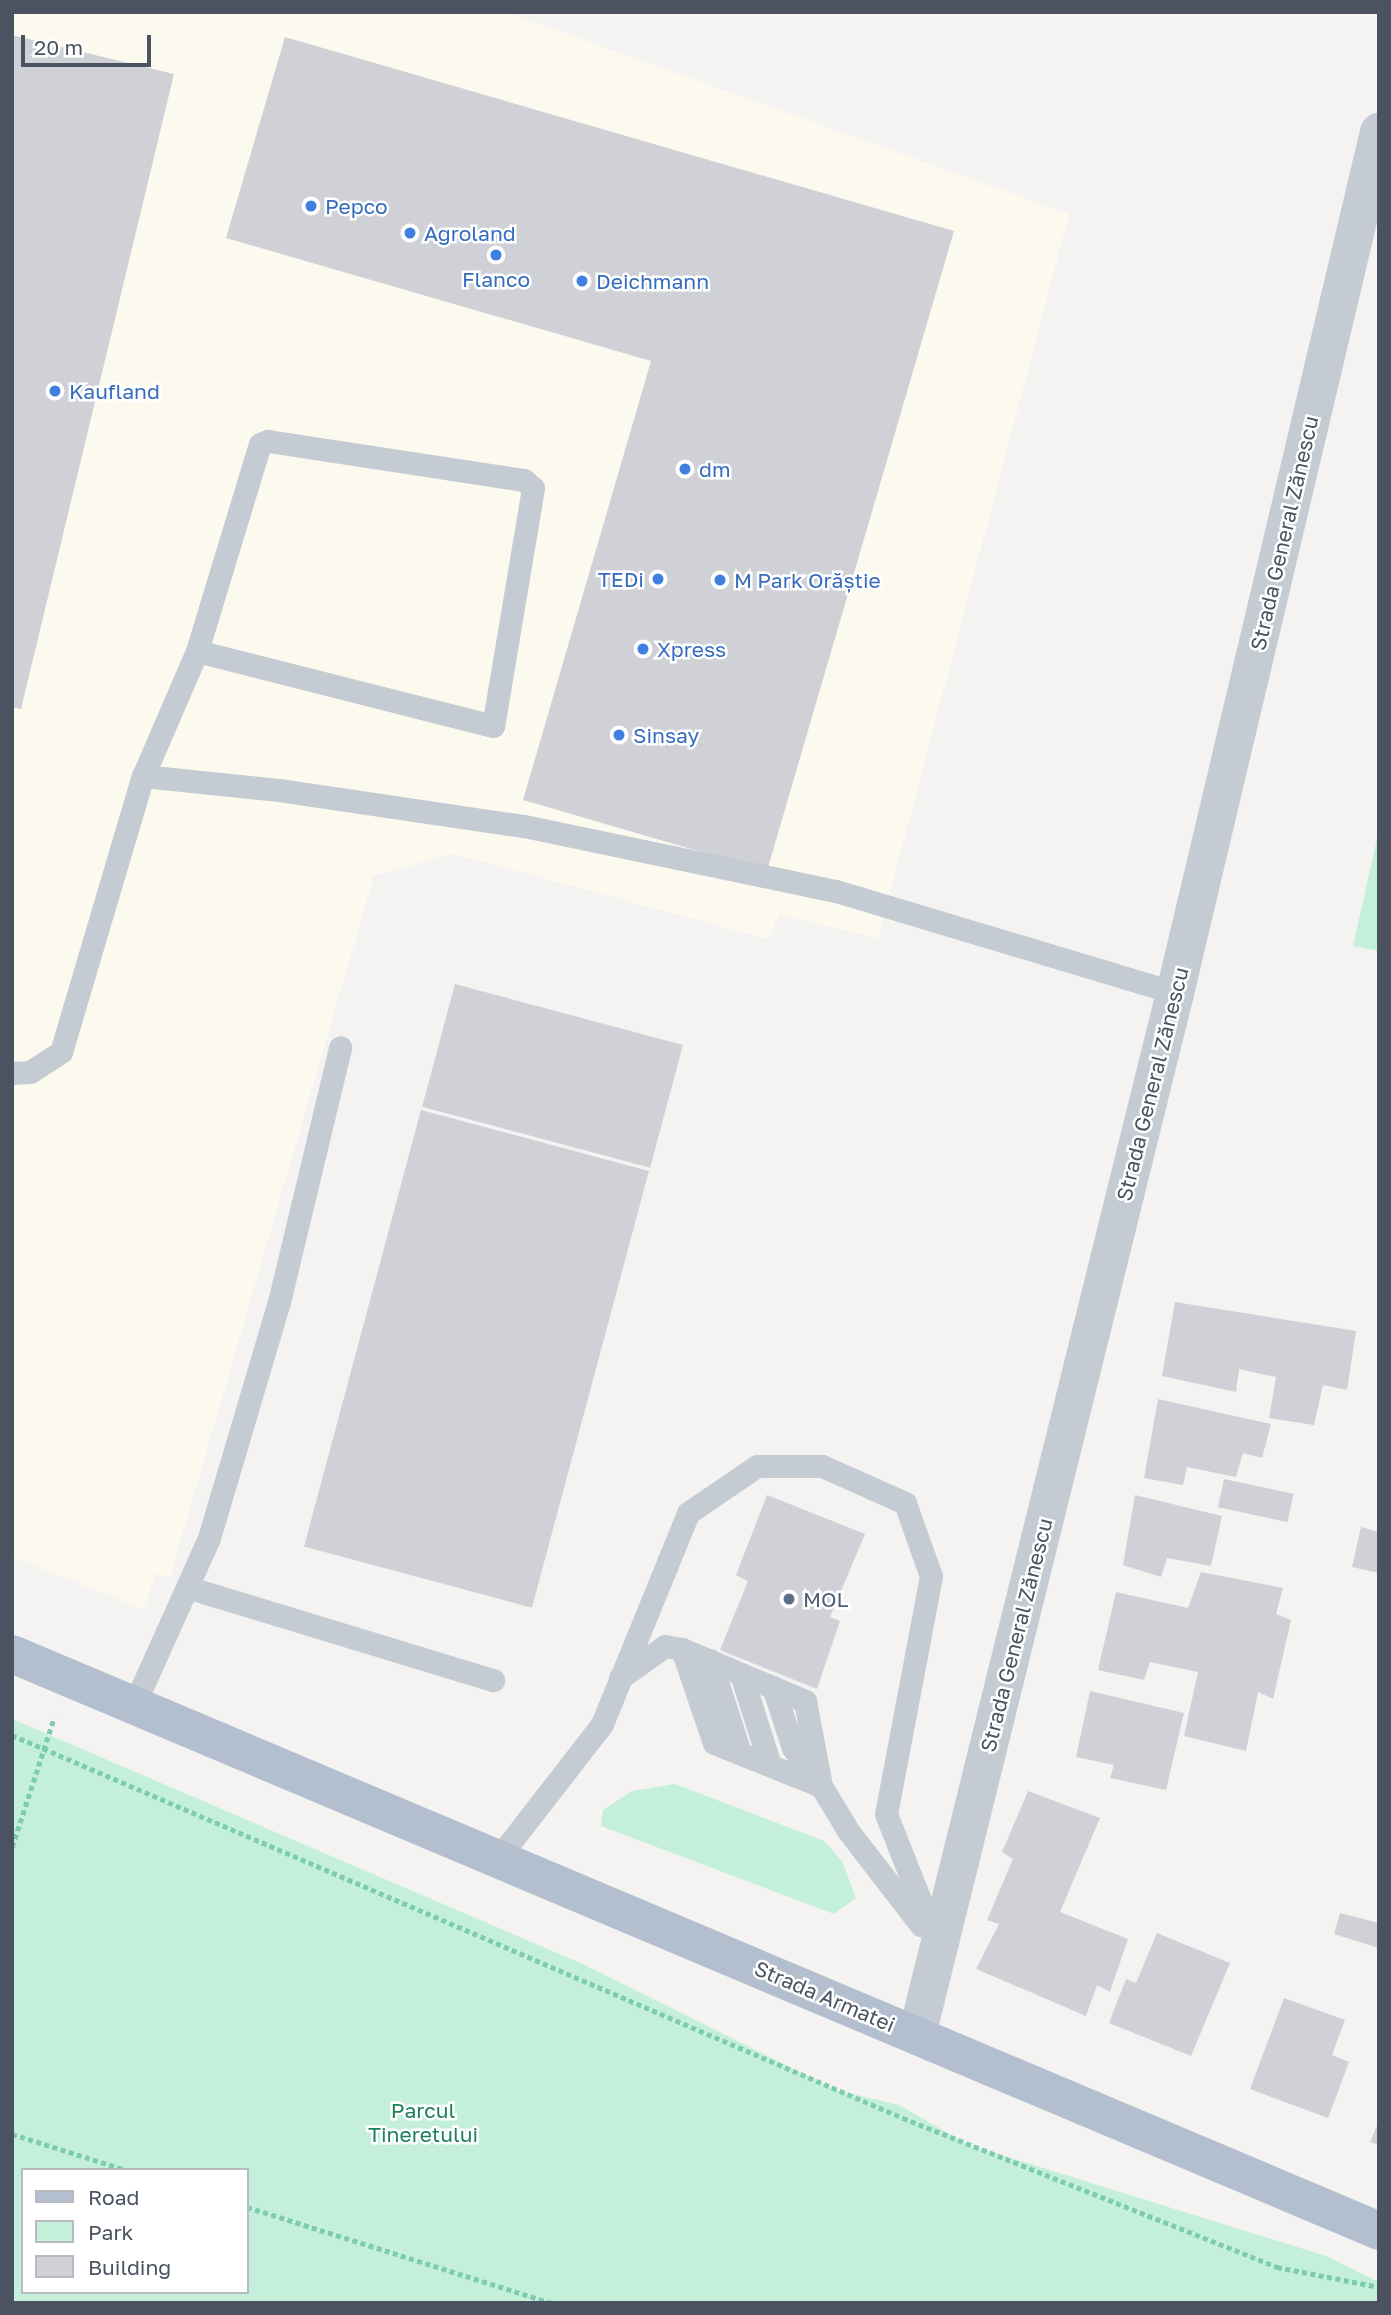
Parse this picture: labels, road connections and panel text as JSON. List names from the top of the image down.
{
  "streets": {
    "main road": ["Strada Armatei"],
    "street": ["Strada General Zănescu"]
  },
  "crossings": [
    ["Strada General Zănescu", "Strada Armatei"]
  ],
  "parks": ["Parcul Tineretului"],
  "places": [
    "Pepco",
    "Agroland",
    "Flanco",
    "Deichmann",
    "Kaufland",
    "dm",
    "TEDi",
    "M Park Orăștie",
    "Xpress",
    "Sinsay",
    "MOL"
  ],
  "legend": ["Road", "Park", "Building"],
  "scale_bar": "20 m"
}
